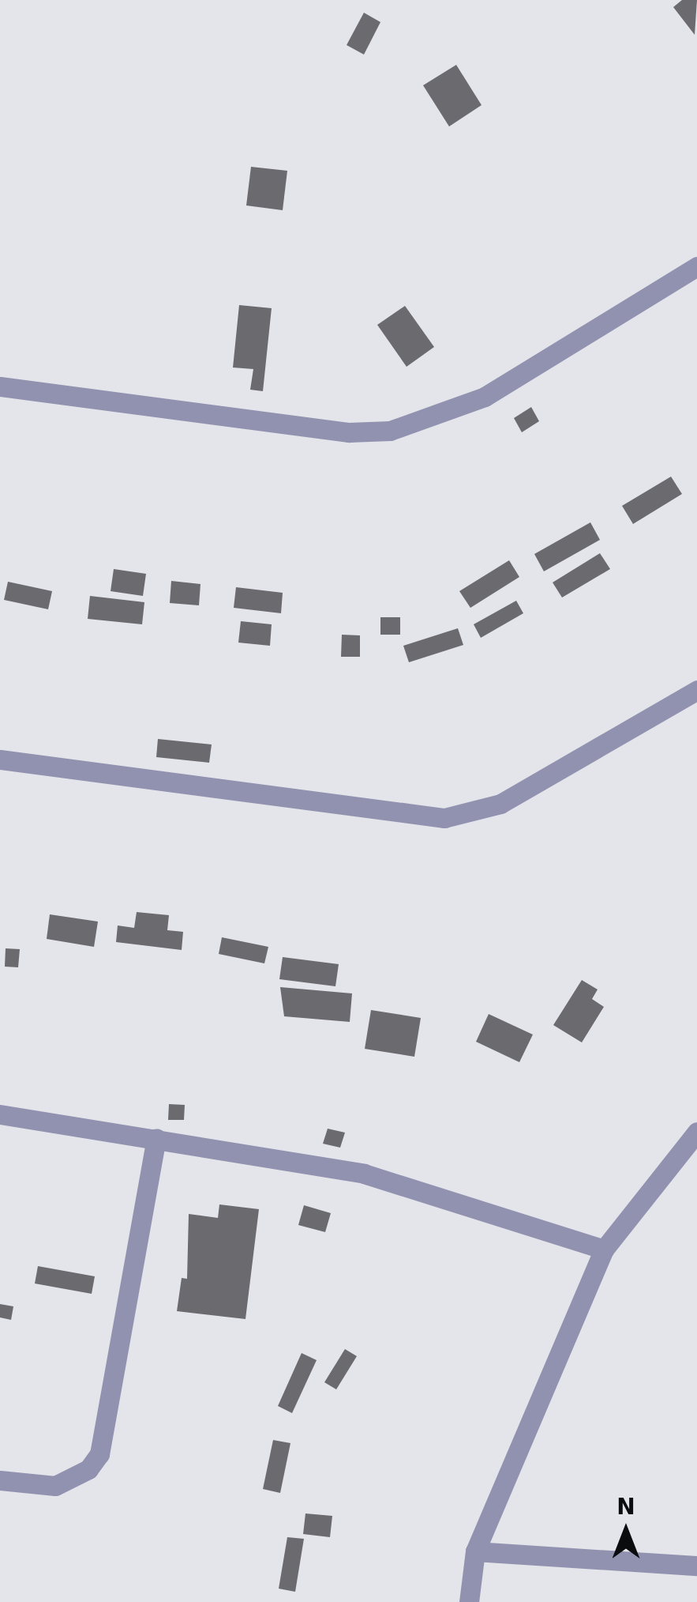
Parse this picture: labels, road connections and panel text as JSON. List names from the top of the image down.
{
  "north": "top"
}
